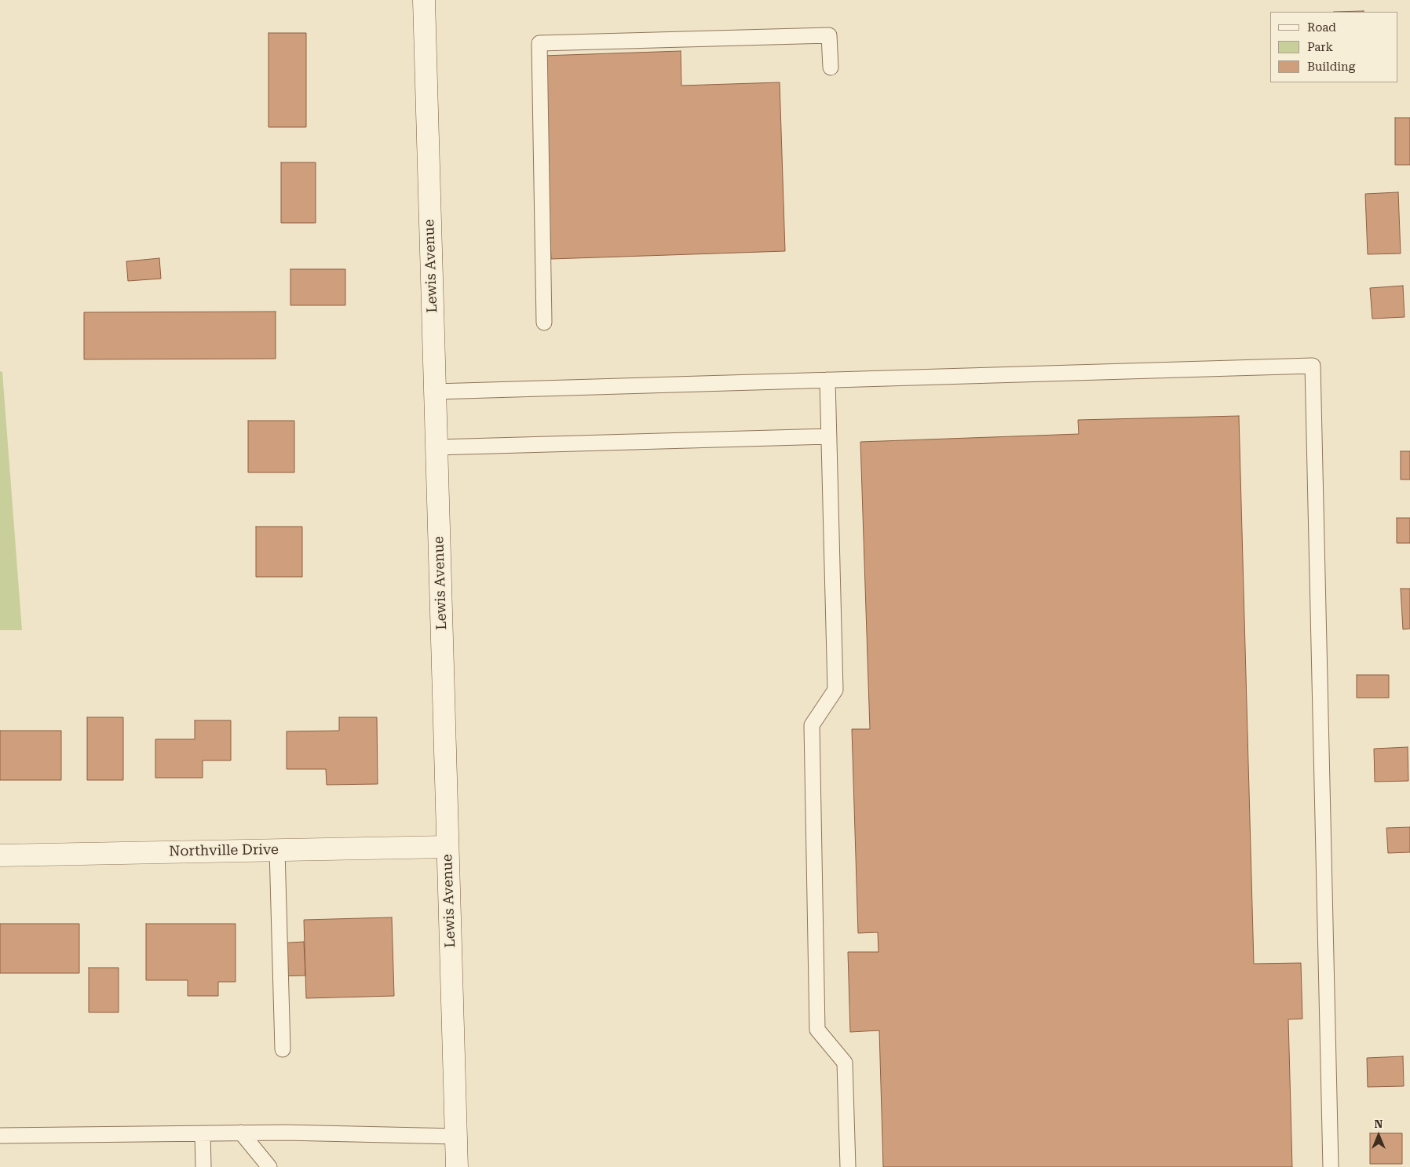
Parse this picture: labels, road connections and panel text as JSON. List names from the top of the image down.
{
  "streets": {
    "main road": ["Lewis Avenue", "Northville Drive"]
  },
  "crossings": [
    ["Lewis Avenue", "Northville Drive"]
  ],
  "legend": ["Road", "Park", "Building"],
  "north": "top"
}
